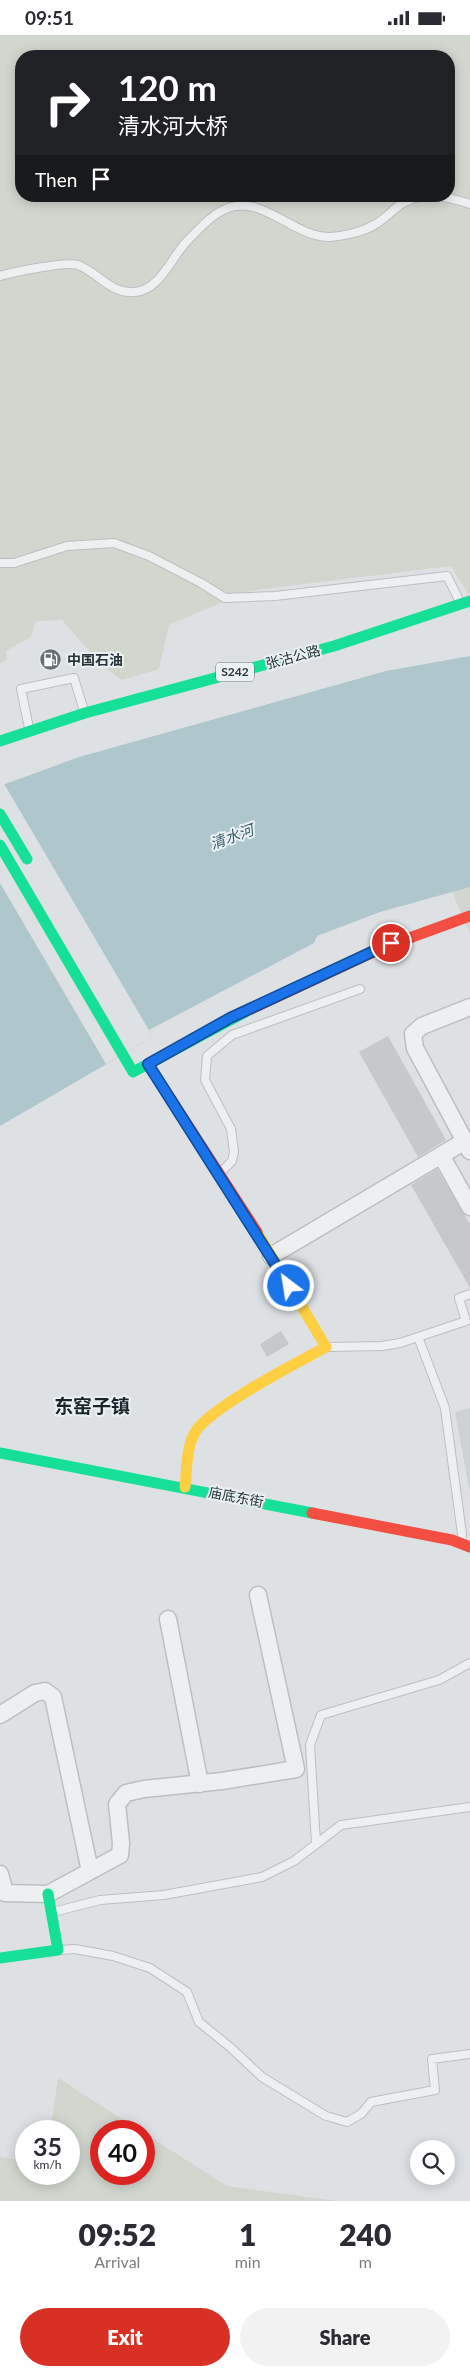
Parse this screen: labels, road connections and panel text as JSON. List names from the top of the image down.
{
  "streets": {
    "main road": ["张沽公路", "S242", "庙底东街"]
  },
  "districts": ["东窑子镇"],
  "water": ["清水河"],
  "places": {
    "fuel station": ["中国石油"]
  },
  "page": {
    "status": "09:51",
    "turn": ["120 m", "清水河大桥"],
    "then": "Then",
    "speed": "35 km/h",
    "limit": "40",
    "eta": [
      "09:52",
      "Arrival",
      "1",
      "min",
      "240",
      "m"
    ],
    "buttons": ["Exit", "Share"]
  }
}
